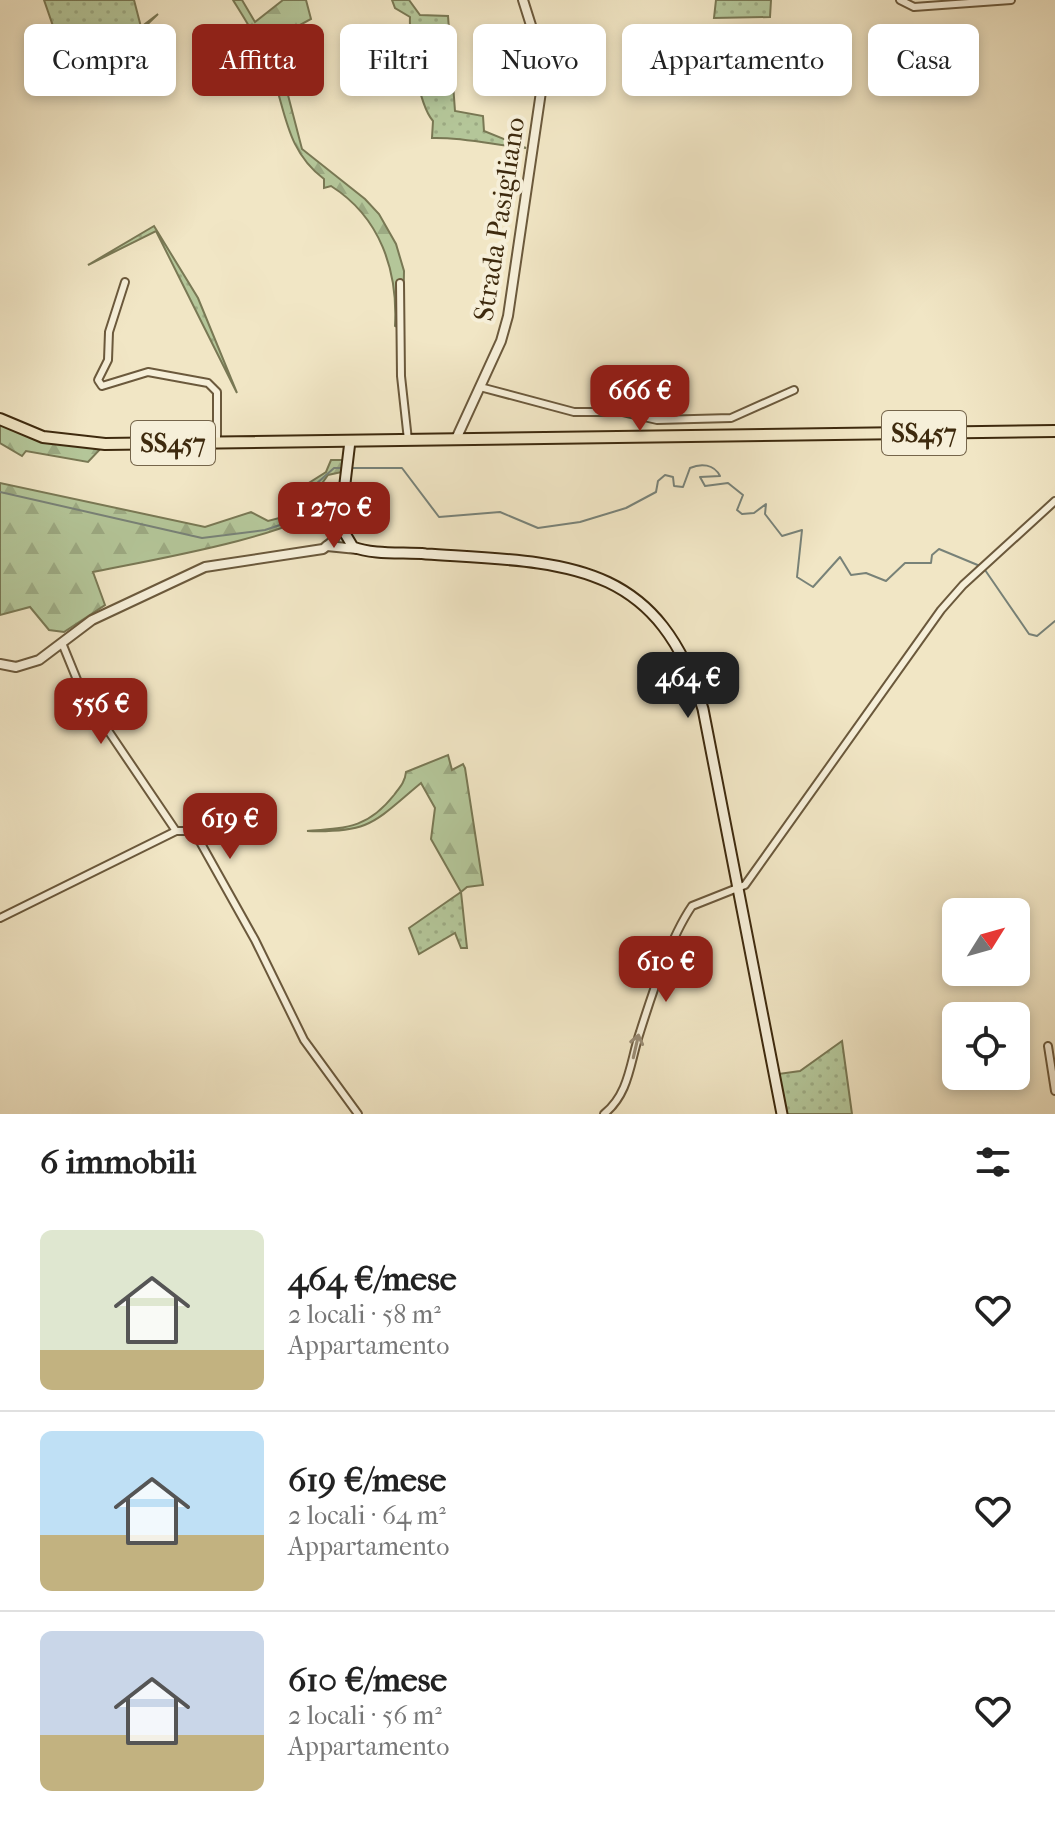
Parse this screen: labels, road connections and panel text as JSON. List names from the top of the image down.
{
  "streets": {
    "main road": ["SS457"],
    "street": ["Strada Pasigliano"]
  },
  "crossings": [
    ["Strada Pasigliano", "SS457"]
  ],
  "north": "top right",
  "page": {
    "chip": [
      "Compra",
      "Affitta",
      "Filtri",
      "Nuovo",
      "Appartamento",
      "Casa"
    ],
    "price": [
      "666 €",
      "1 270 €",
      "464 €",
      "556 €",
      "619 €",
      "610 €"
    ],
    "heading": "6 immobili",
    "list": [
      {
        "name": "464 €/mese",
        "note": "2 locali · 58 m² · Appartamento"
      },
      {
        "name": "619 €/mese",
        "note": "2 locali · 64 m² · Appartamento"
      },
      {
        "name": "610 €/mese",
        "note": "2 locali · 56 m² · Appartamento"
      }
    ]
  }
}
